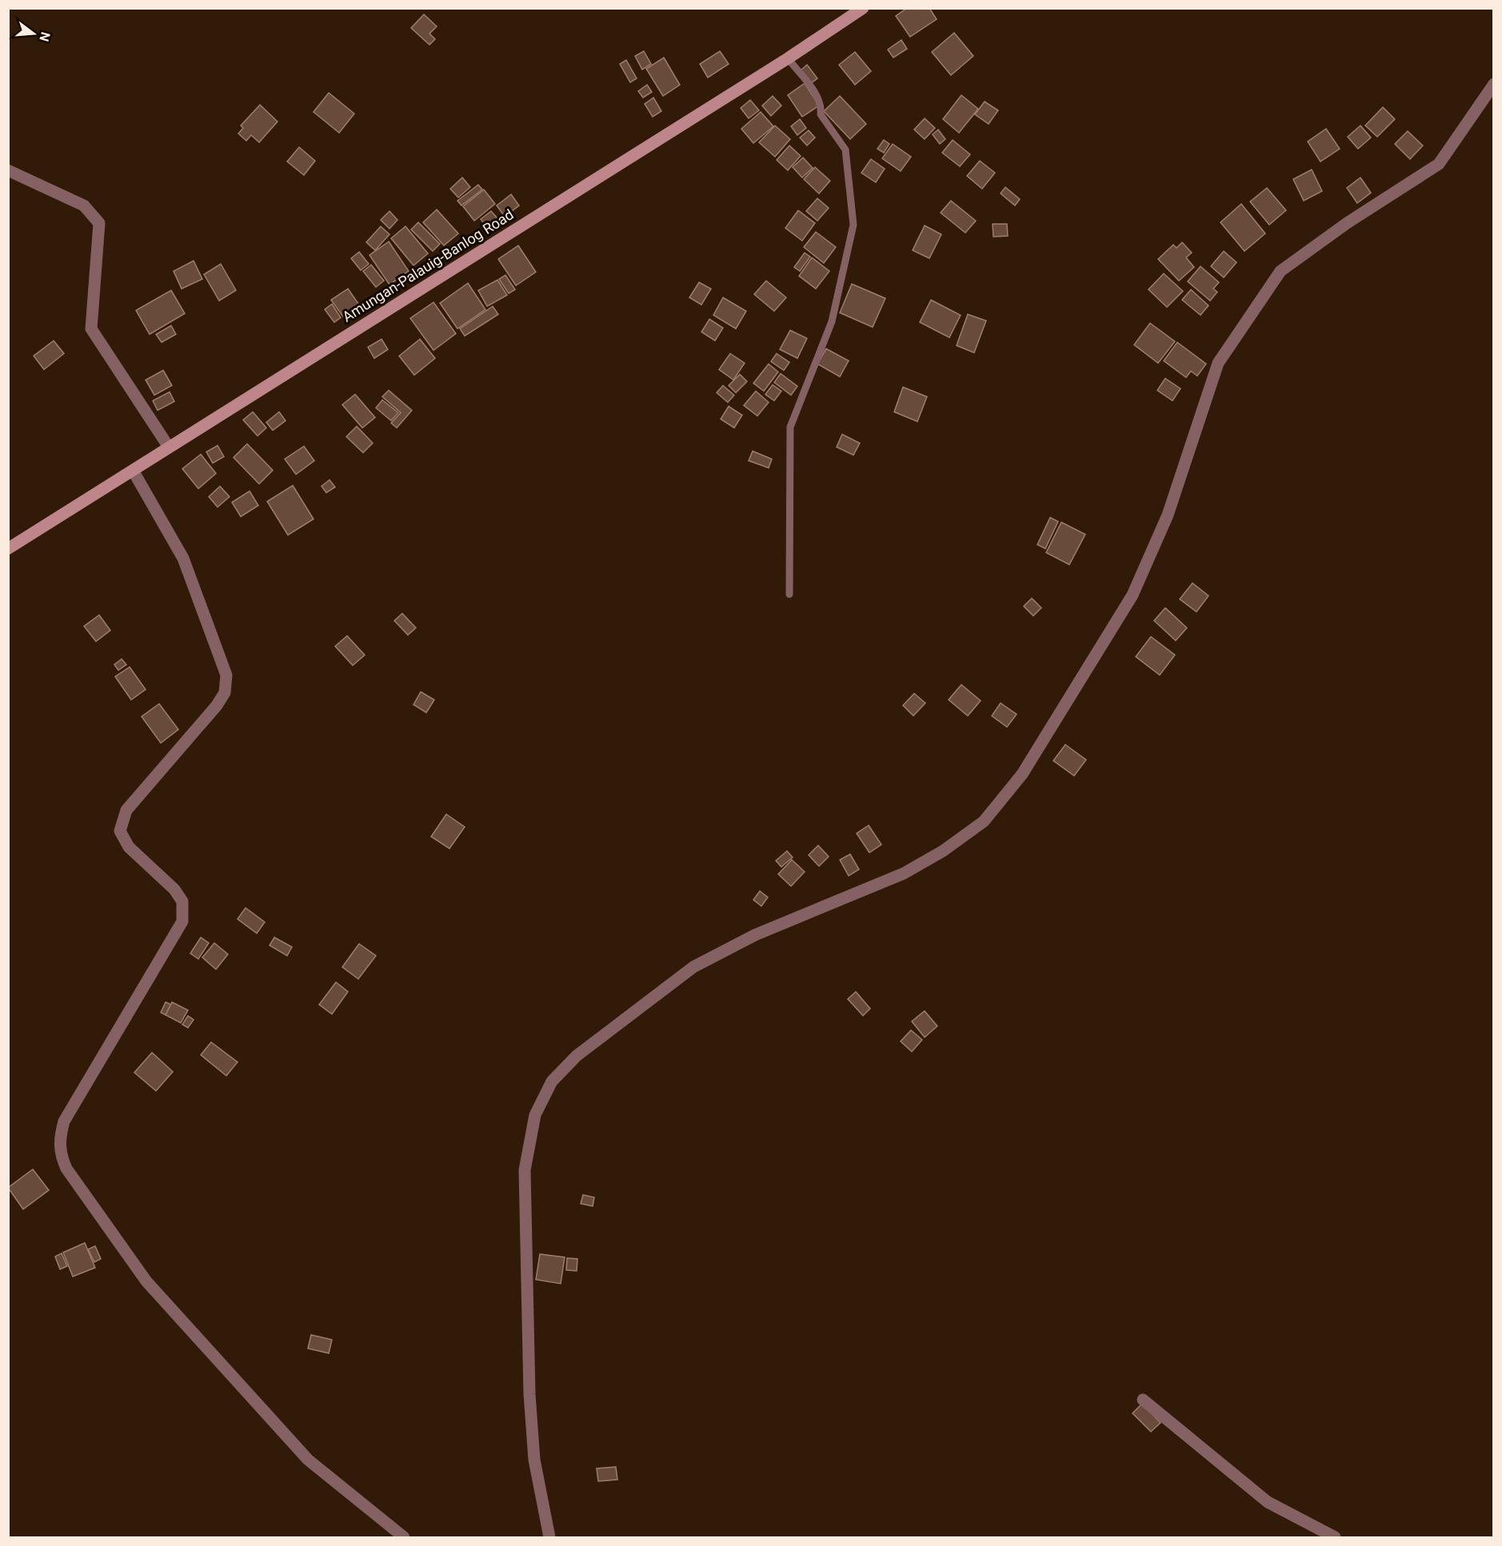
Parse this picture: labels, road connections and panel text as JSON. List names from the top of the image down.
{
  "streets": {
    "main road": ["Amungan-Palauig-Banlog Road"]
  },
  "north": "right"
}
